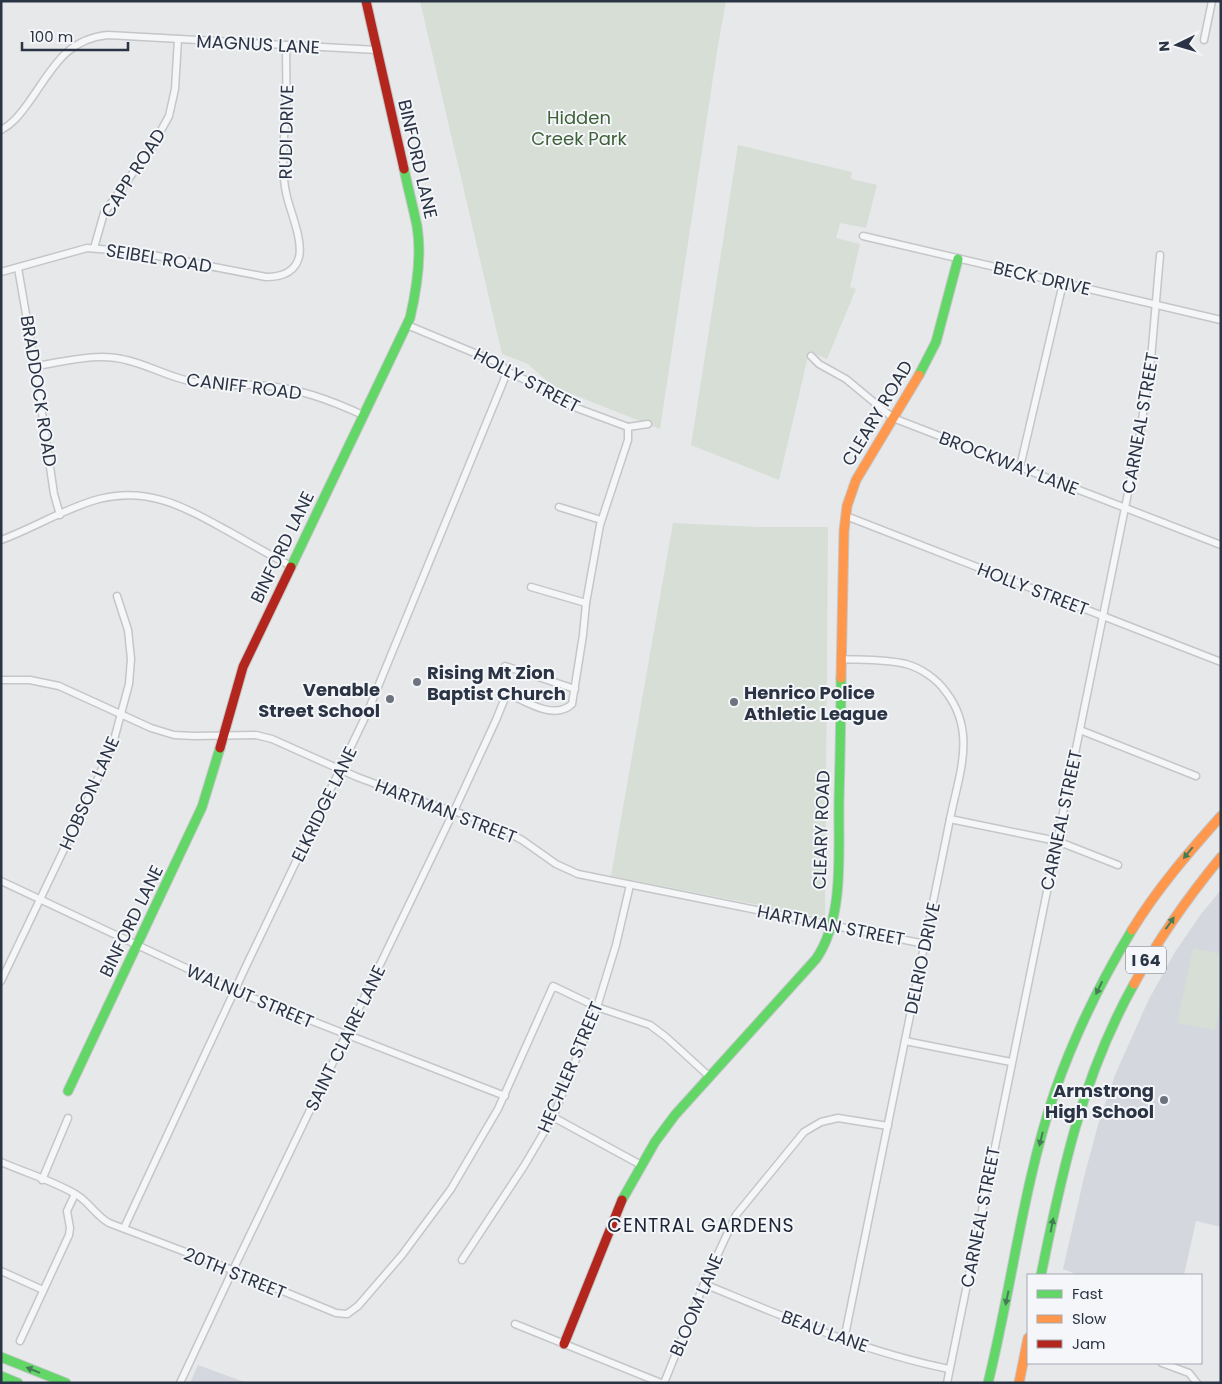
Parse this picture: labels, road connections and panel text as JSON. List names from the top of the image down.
{
  "streets": {
    "main road": ["BINFORD LANE", "CLEARY ROAD", "I 64"],
    "street": [
      "MAGNUS LANE",
      "RUDI DRIVE",
      "CAPP ROAD",
      "SEIBEL ROAD",
      "BECK DRIVE",
      "HOLLY STREET",
      "CANIFF ROAD",
      "BRADDOCK ROAD",
      "CARNEAL STREET",
      "BROCKWAY LANE",
      "HOBSON LANE",
      "ELKRIDGE LANE",
      "HARTMAN STREET",
      "DELRIO DRIVE",
      "WALNUT STREET",
      "SAINT CLAIRE LANE",
      "HECHLER STREET",
      "20TH STREET",
      "BLOOM LANE",
      "BEAU LANE"
    ]
  },
  "crossings": [
    ["MAGNUS LANE", "RUDI DRIVE"],
    ["MAGNUS LANE", "BINFORD LANE"],
    ["MAGNUS LANE", "CAPP ROAD"],
    ["RUDI DRIVE", "SEIBEL ROAD"],
    ["BINFORD LANE", "HOLLY STREET"],
    ["BINFORD LANE", "CANIFF ROAD"],
    ["BINFORD LANE", "HARTMAN STREET"],
    ["BINFORD LANE", "WALNUT STREET"],
    ["CAPP ROAD", "SEIBEL ROAD"],
    ["SEIBEL ROAD", "BRADDOCK ROAD"],
    ["BECK DRIVE", "CLEARY ROAD"],
    ["BECK DRIVE", "CARNEAL STREET"],
    ["HOLLY STREET", "CLEARY ROAD"],
    ["HOLLY STREET", "CARNEAL STREET"],
    ["HOLLY STREET", "ELKRIDGE LANE"],
    ["CANIFF ROAD", "BRADDOCK ROAD"],
    ["CLEARY ROAD", "BROCKWAY LANE"],
    ["CLEARY ROAD", "HARTMAN STREET"],
    ["CLEARY ROAD", "DELRIO DRIVE"],
    ["CARNEAL STREET", "BROCKWAY LANE"],
    ["CARNEAL STREET", "BEAU LANE"],
    ["HOBSON LANE", "HARTMAN STREET"],
    ["HOBSON LANE", "WALNUT STREET"],
    ["ELKRIDGE LANE", "HARTMAN STREET"],
    ["ELKRIDGE LANE", "WALNUT STREET"],
    ["ELKRIDGE LANE", "20TH STREET"],
    ["HARTMAN STREET", "DELRIO DRIVE"],
    ["HARTMAN STREET", "SAINT CLAIRE LANE"],
    ["HARTMAN STREET", "HECHLER STREET"],
    ["DELRIO DRIVE", "BLOOM LANE"],
    ["DELRIO DRIVE", "BEAU LANE"],
    ["WALNUT STREET", "SAINT CLAIRE LANE"],
    ["WALNUT STREET", "20TH STREET"],
    ["SAINT CLAIRE LANE", "20TH STREET"],
    ["BLOOM LANE", "BEAU LANE"]
  ],
  "districts": ["CENTRAL GARDENS"],
  "parks": ["Hidden Creek Park"],
  "places": [
    "Rising Mt Zion Baptist Church",
    "Venable Street School",
    "Henrico Police Athletic League",
    "Armstrong High School"
  ],
  "legend": ["Fast", "Slow", "Jam"],
  "scale_bar": "100 m",
  "north": "left"
}
